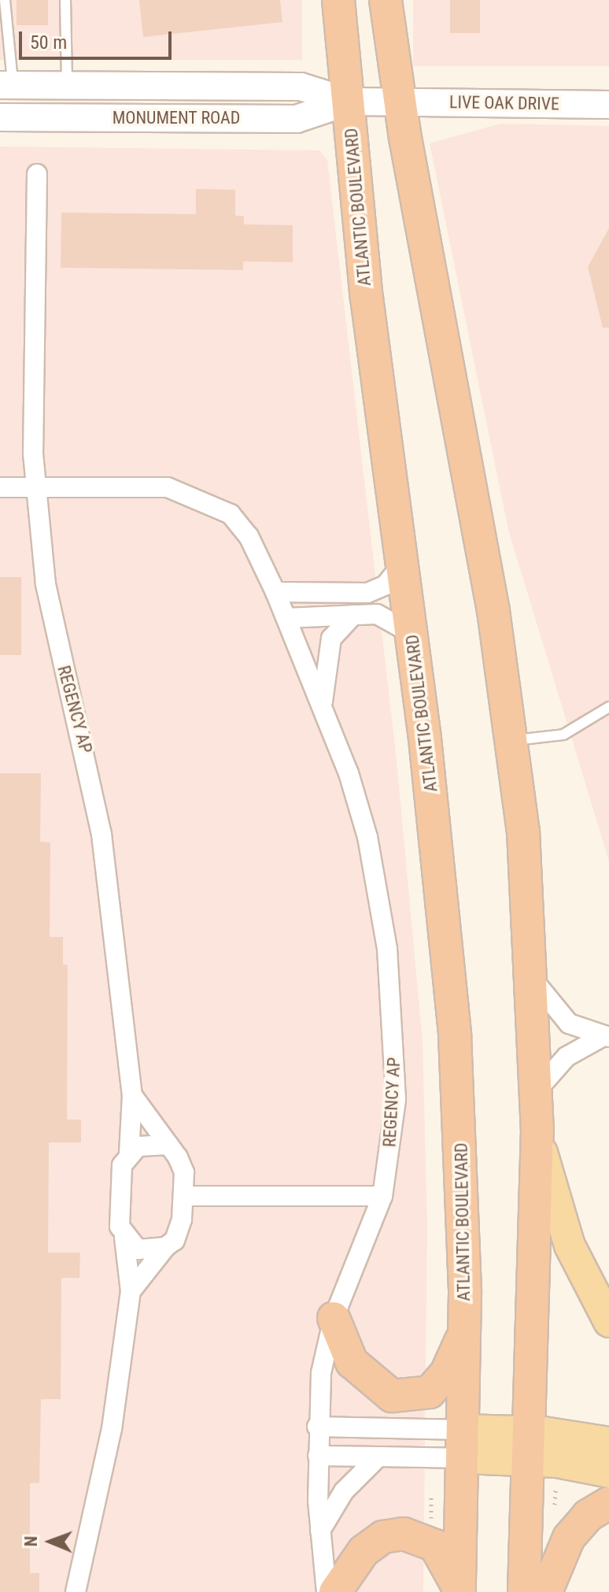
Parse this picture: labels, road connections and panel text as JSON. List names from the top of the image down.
{
  "streets": {
    "highway": ["ATLANTIC BOULEVARD"],
    "main road": ["LIVE OAK DRIVE", "MONUMENT ROAD"],
    "street": ["REGENCY AP"]
  },
  "crossings": [
    ["LIVE OAK DRIVE", "MONUMENT ROAD"],
    ["MONUMENT ROAD", "ATLANTIC BOULEVARD"]
  ],
  "scale_bar": "50 m",
  "north": "left"
}
